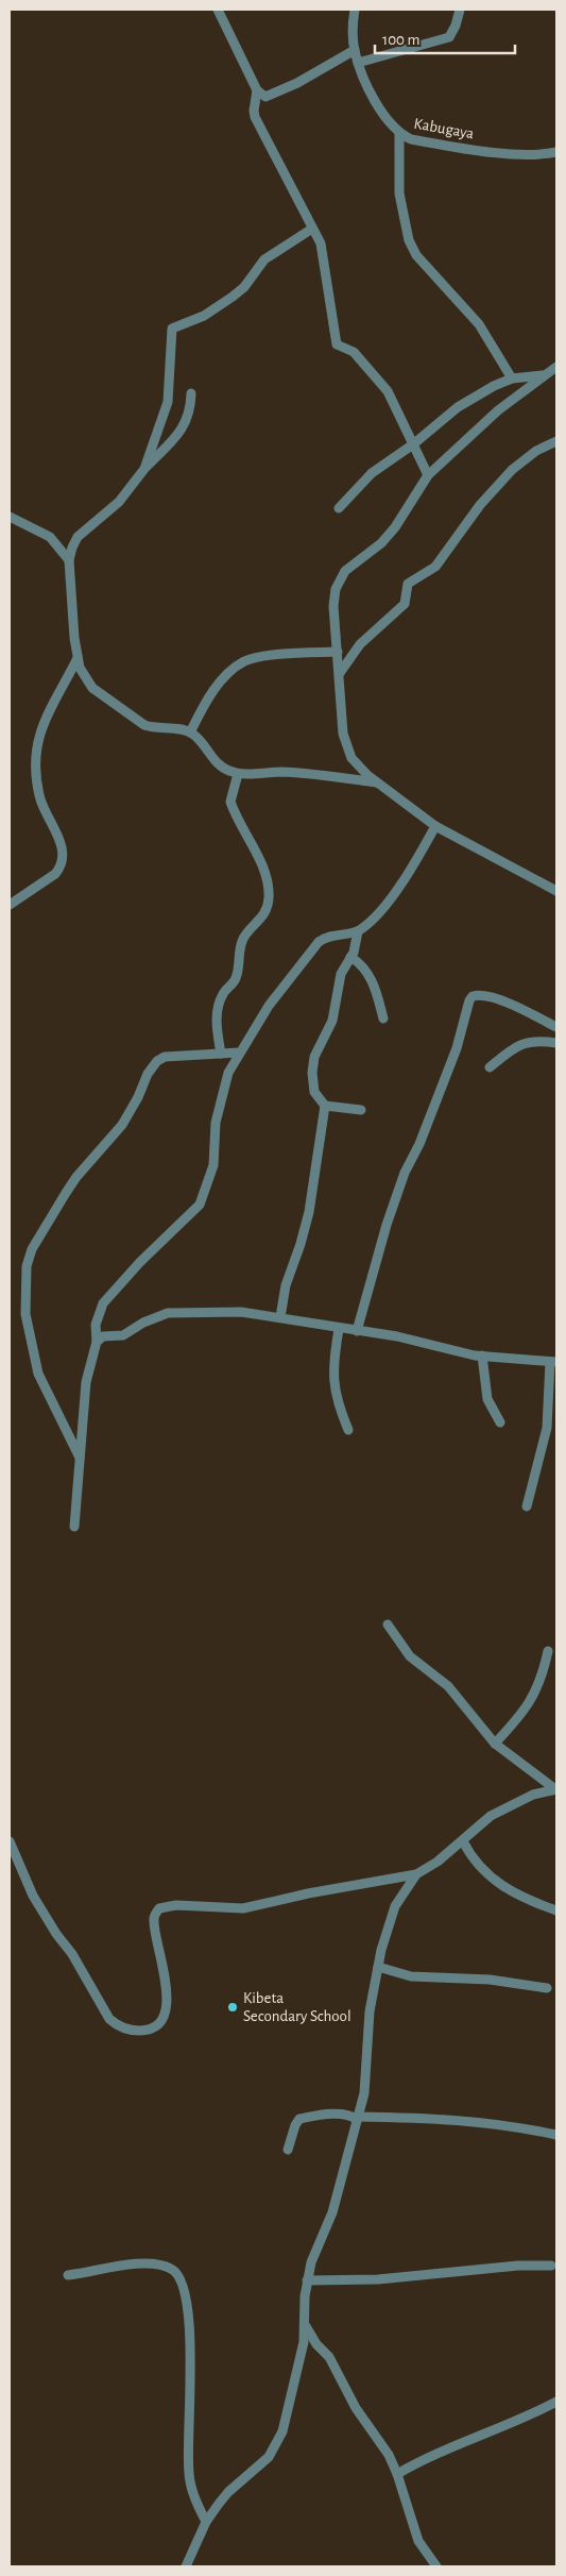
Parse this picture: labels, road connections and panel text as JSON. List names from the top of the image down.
{
  "streets": {
    "street": ["Kabugaya"]
  },
  "places": ["Kibeta Secondary School"],
  "scale_bar": "100 m"
}
